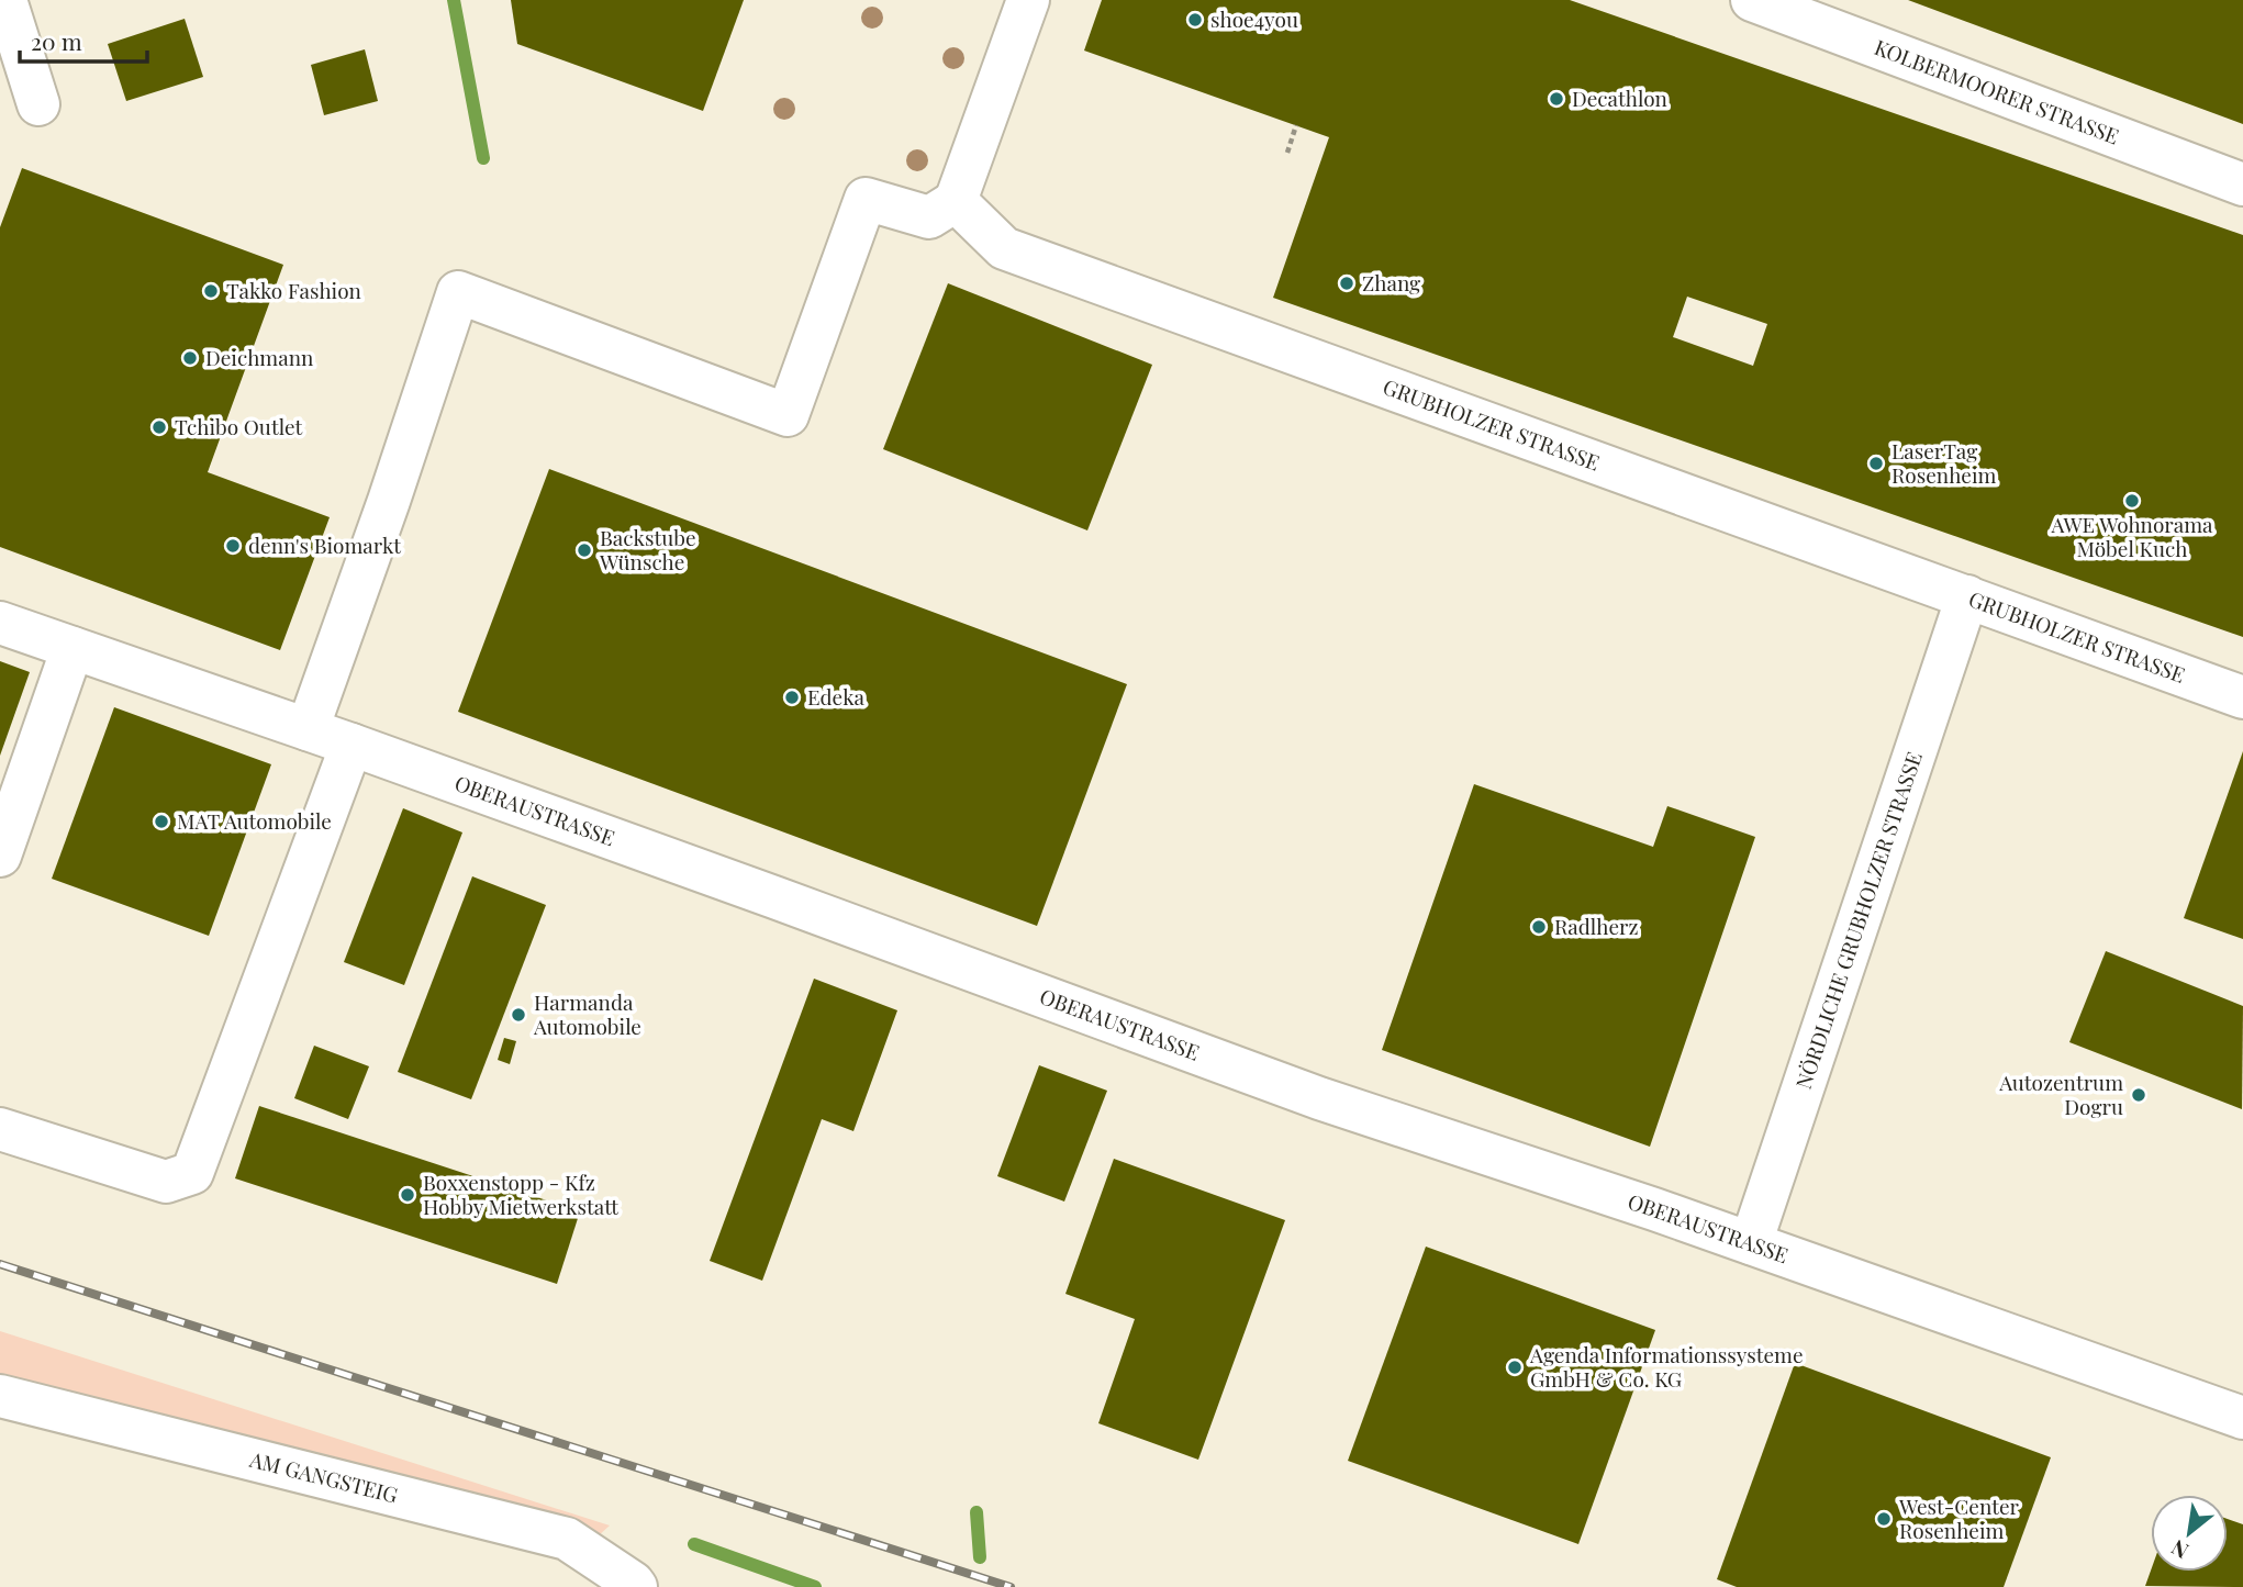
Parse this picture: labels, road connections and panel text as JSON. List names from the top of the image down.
{
  "streets": {
    "street": [
      "KOLBERMOORER STRASSE",
      "GRUBHOLZER STRASSE",
      "OBERAUSTRASSE",
      "NÖRDLICHE GRUBHOLZER STRASSE",
      "AM GANGSTEIG"
    ]
  },
  "crossings": [
    ["GRUBHOLZER STRASSE", "NÖRDLICHE GRUBHOLZER STRASSE"],
    ["OBERAUSTRASSE", "NÖRDLICHE GRUBHOLZER STRASSE"]
  ],
  "places": [
    "shoe4you",
    "Decathlon",
    "Zhang",
    "Takko Fashion",
    "Deichmann",
    "Tchibo Outlet",
    "LaserTag Rosenheim",
    "AWE Wohnorama Möbel Kuch",
    "denn's Biomarkt",
    "Backstube Wünsche",
    "Edeka",
    "MAT Automobile",
    "Radlherz",
    "Harmanda Automobile",
    "Autozentrum Dogru",
    "Boxxenstopp - Kfz Hobby Mietwerkstatt",
    "Agenda Informationssysteme GmbH & Co. KG",
    "West-Center Rosenheim"
  ],
  "scale_bar": "20 m",
  "north": "bottom left"
}
